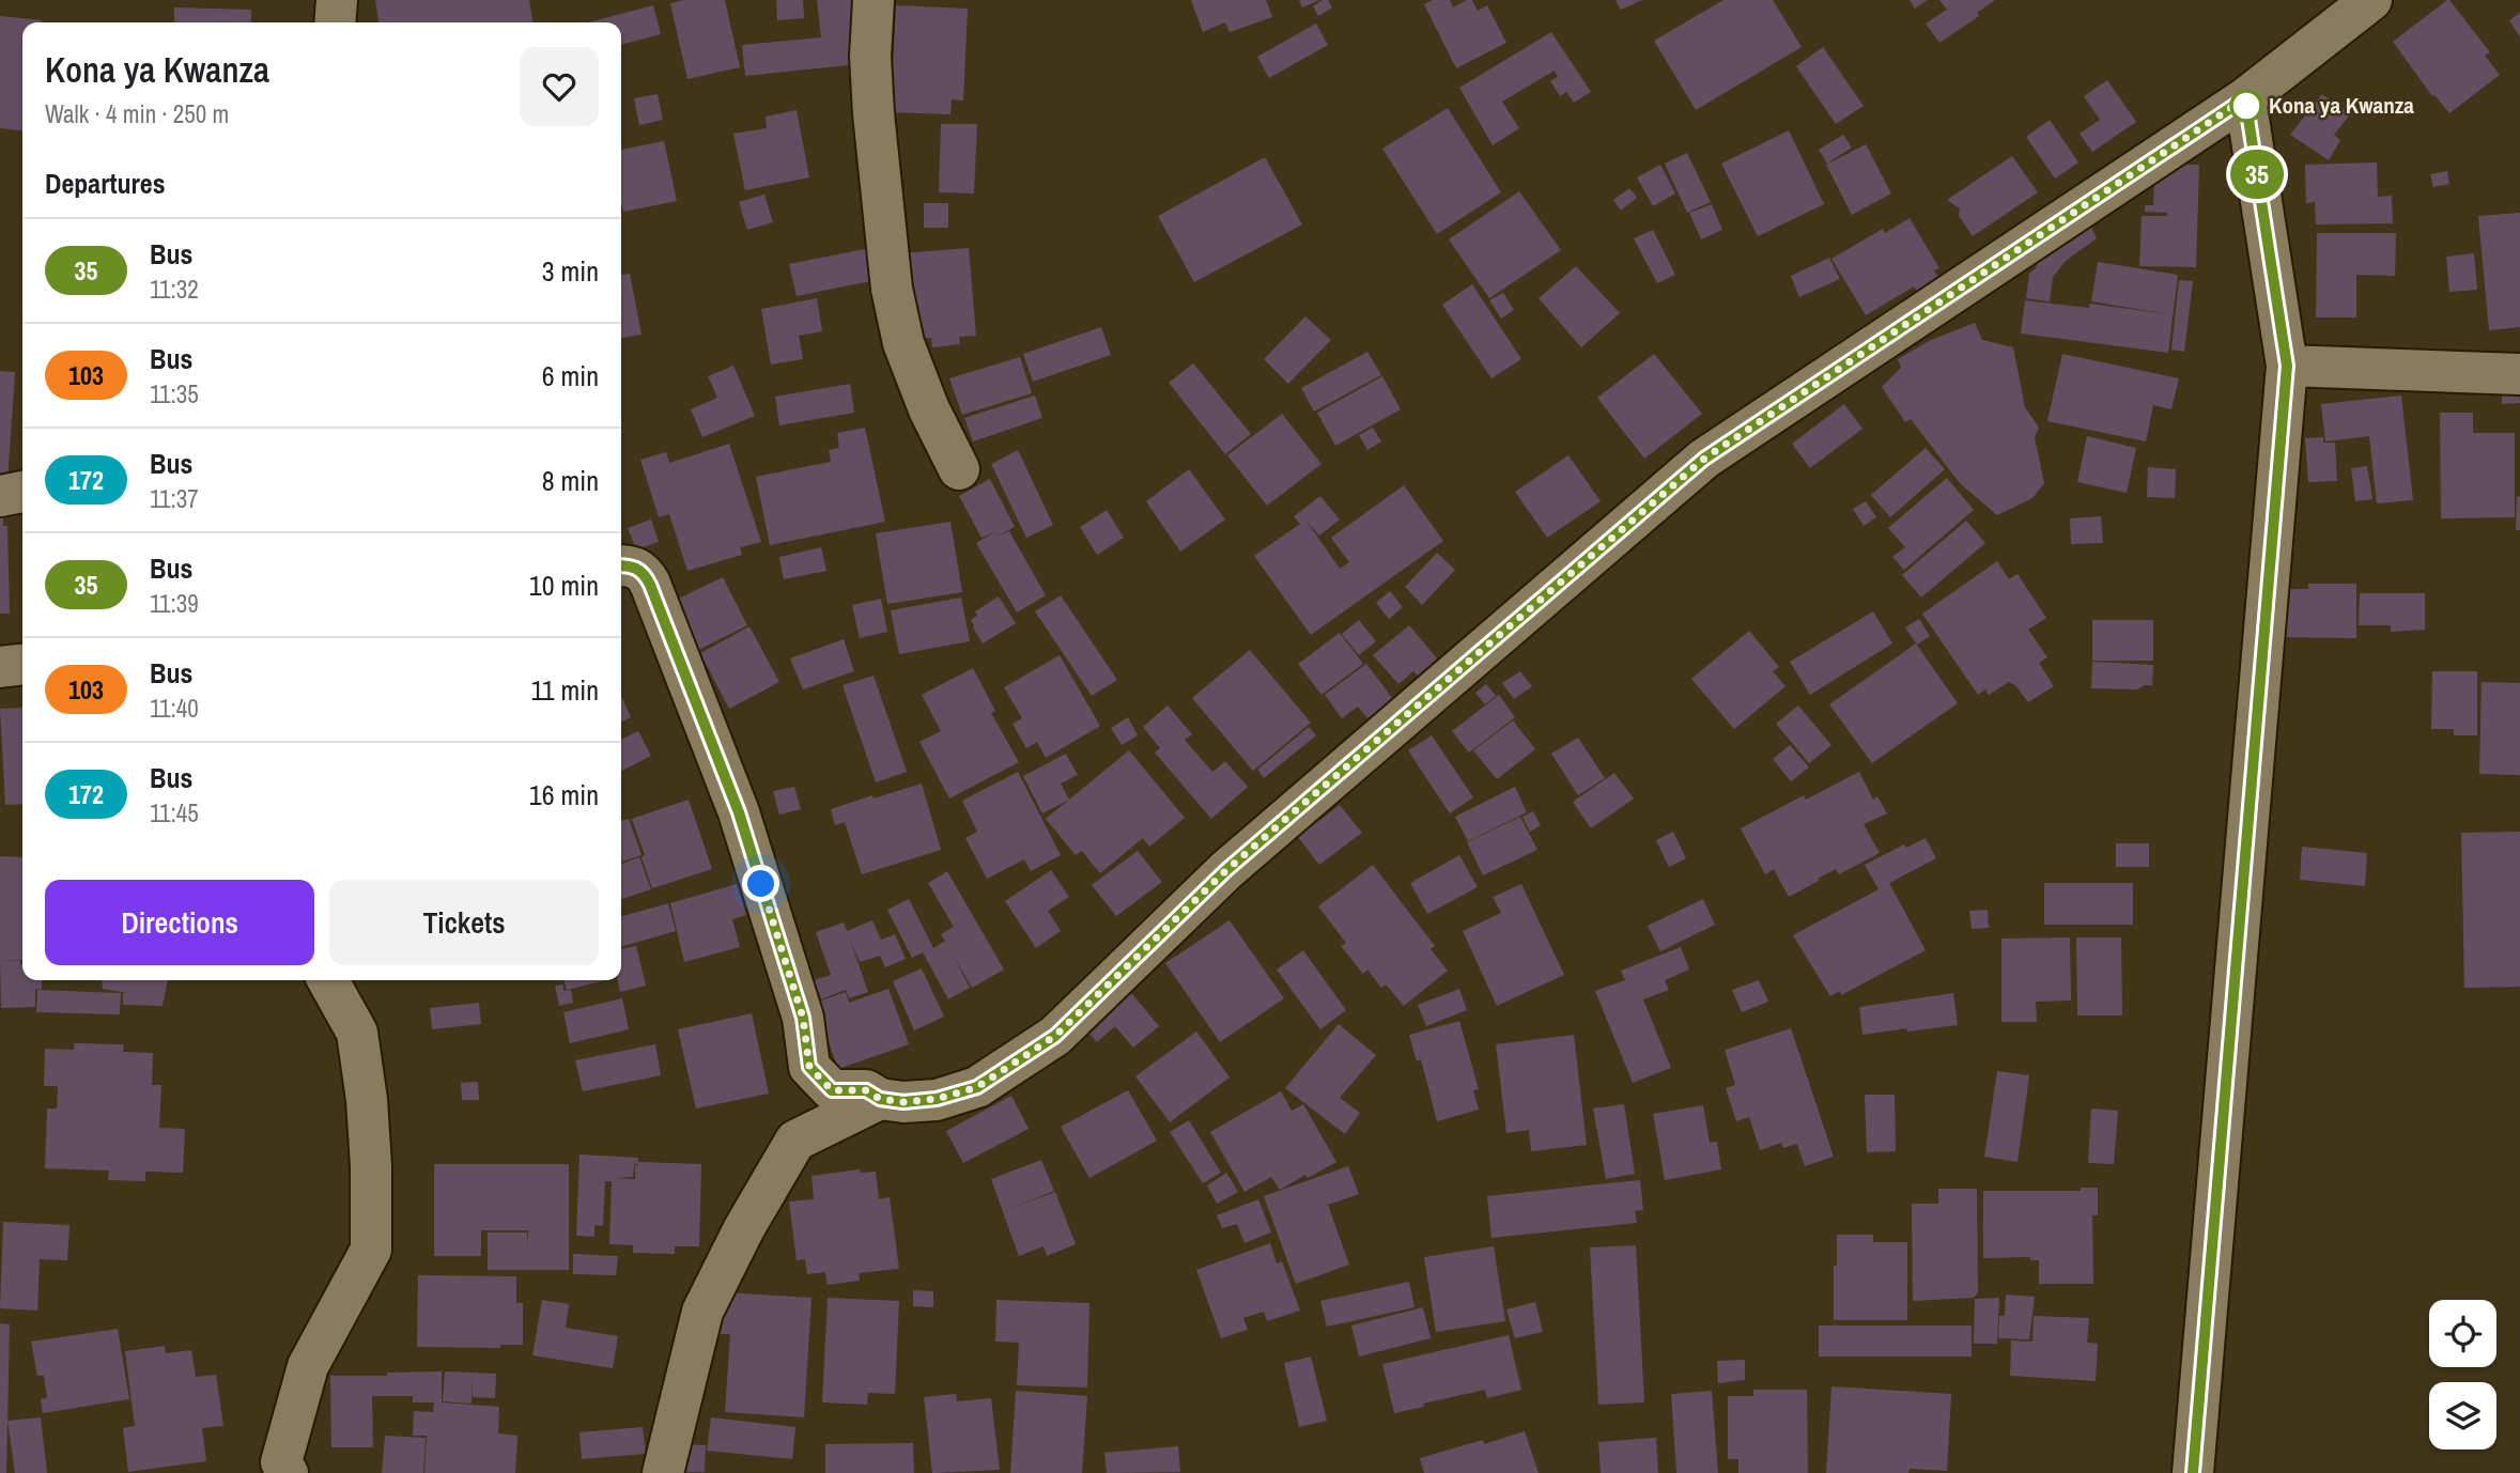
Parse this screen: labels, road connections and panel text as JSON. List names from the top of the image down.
{
  "places": ["Kona ya Kwanza"],
  "lines": ["bus line 35"],
  "page": {
    "on_map": "35",
    "heading": [
      ["Kona ya Kwanza", "Walk · 4 min · 250 m"],
      "Departures"
    ],
    "list": [
      {
        "mark": "35",
        "name": "Bus",
        "note": "11:32",
        "value": "3 min"
      },
      {
        "mark": "103",
        "name": "Bus",
        "note": "11:35",
        "value": "6 min"
      },
      {
        "mark": "172",
        "name": "Bus",
        "note": "11:37",
        "value": "8 min"
      },
      {
        "mark": "35",
        "name": "Bus",
        "note": "11:39",
        "value": "10 min"
      },
      {
        "mark": "103",
        "name": "Bus",
        "note": "11:40",
        "value": "11 min"
      },
      {
        "mark": "172",
        "name": "Bus",
        "note": "11:45",
        "value": "16 min"
      }
    ],
    "buttons": ["Directions", "Tickets"]
  }
}
